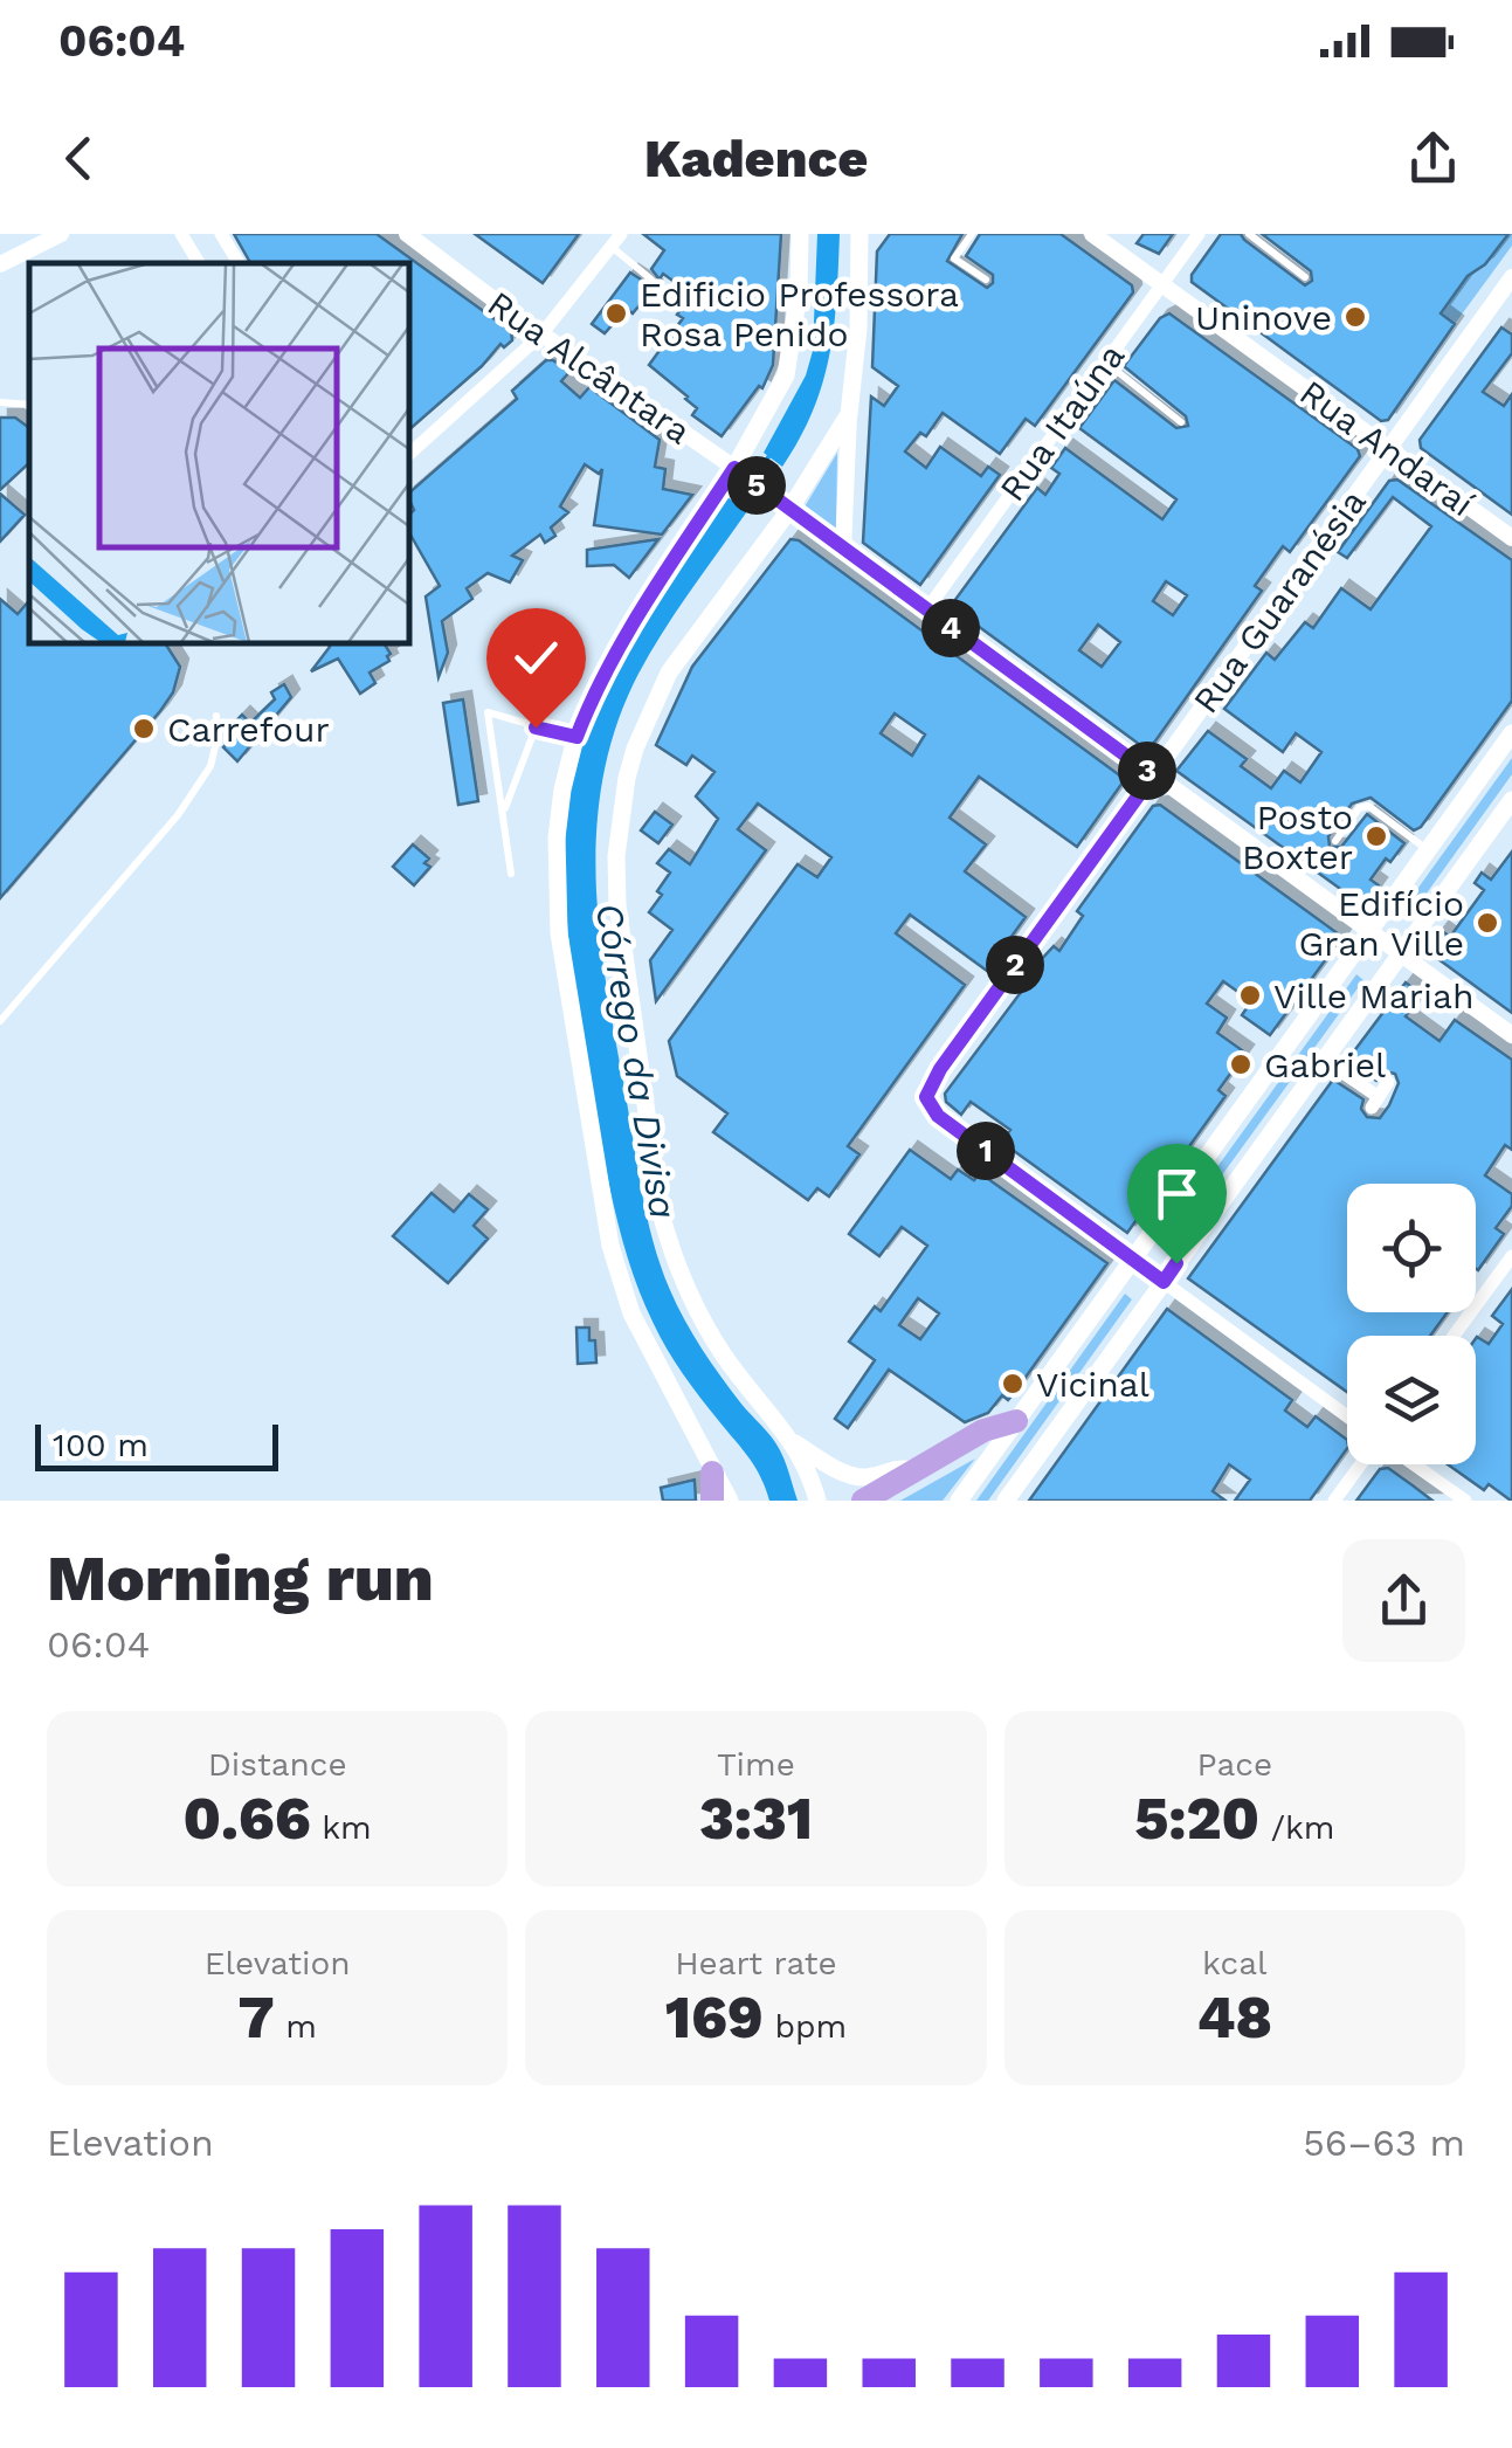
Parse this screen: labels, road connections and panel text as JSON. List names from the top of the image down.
{
  "streets": {
    "street": [
      "Rua Alcântara",
      "Rua Itaúna",
      "Rua Andaraí",
      "Rua Guaranésia"
    ]
  },
  "crossings": [
    ["Rua Alcântara", "Rua Itaúna"],
    ["Rua Alcântara", "Rua Guaranésia"],
    ["Rua Itaúna", "Rua Andaraí"],
    ["Rua Andaraí", "Rua Guaranésia"]
  ],
  "water": ["Córrego da Divisa"],
  "places": [
    "Edificio Professora Rosa Penido",
    "Uninove",
    "Carrefour",
    "Posto Boxter",
    "Edifício Gran Ville",
    "Ville Mariah",
    "Gabriel",
    "Vicinal"
  ],
  "scale_bar": "100 m",
  "page": {
    "status": "06:04",
    "header": "Kadence",
    "pins": [
      "5",
      "4",
      "3",
      "2",
      "1"
    ],
    "scale": "100 m",
    "heading": ["Morning run", "06:04"],
    "stats": [
      ["Distance", "0.66 km"],
      ["Time", "3:31"],
      ["Pace", "5:20 /km"],
      ["Elevation", "7 m"],
      ["Heart rate", "169 bpm"],
      ["kcal", "48"]
    ],
    "chart": ["Elevation", "56–63 m"]
  }
}
